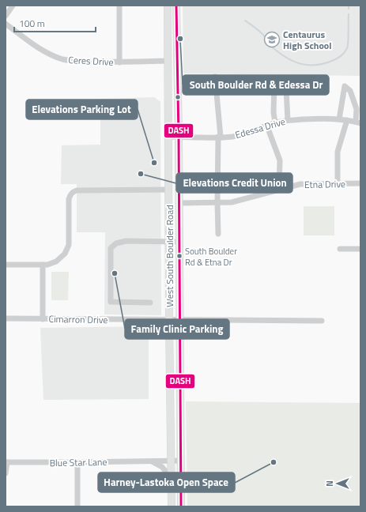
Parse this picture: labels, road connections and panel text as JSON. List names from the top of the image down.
{
  "streets": {
    "main road": ["West South Boulder Road"],
    "street": [
      "Ceres Drive",
      "Edessa Drive",
      "Etna Drive",
      "Cimarron Drive",
      "Blue Star Lane"
    ]
  },
  "crossings": [
    ["Ceres Drive", "West South Boulder Road"],
    ["Edessa Drive", "West South Boulder Road"],
    ["Etna Drive", "West South Boulder Road"],
    ["West South Boulder Road", "Cimarron Drive"],
    ["West South Boulder Road", "Blue Star Lane"]
  ],
  "places": {
    "other": [
      "South Boulder Rd & Edessa Dr",
      "Elevations Parking Lot",
      "Elevations Credit Union",
      "South Boulder Rd & Etna Dr",
      "Family Clinic Parking",
      "Harney-Lastoka Open Space"
    ],
    "school or university": ["Centaurus High School"]
  },
  "lines": ["transit line DASH"],
  "scale_bar": "100 m",
  "north": "left"
}
